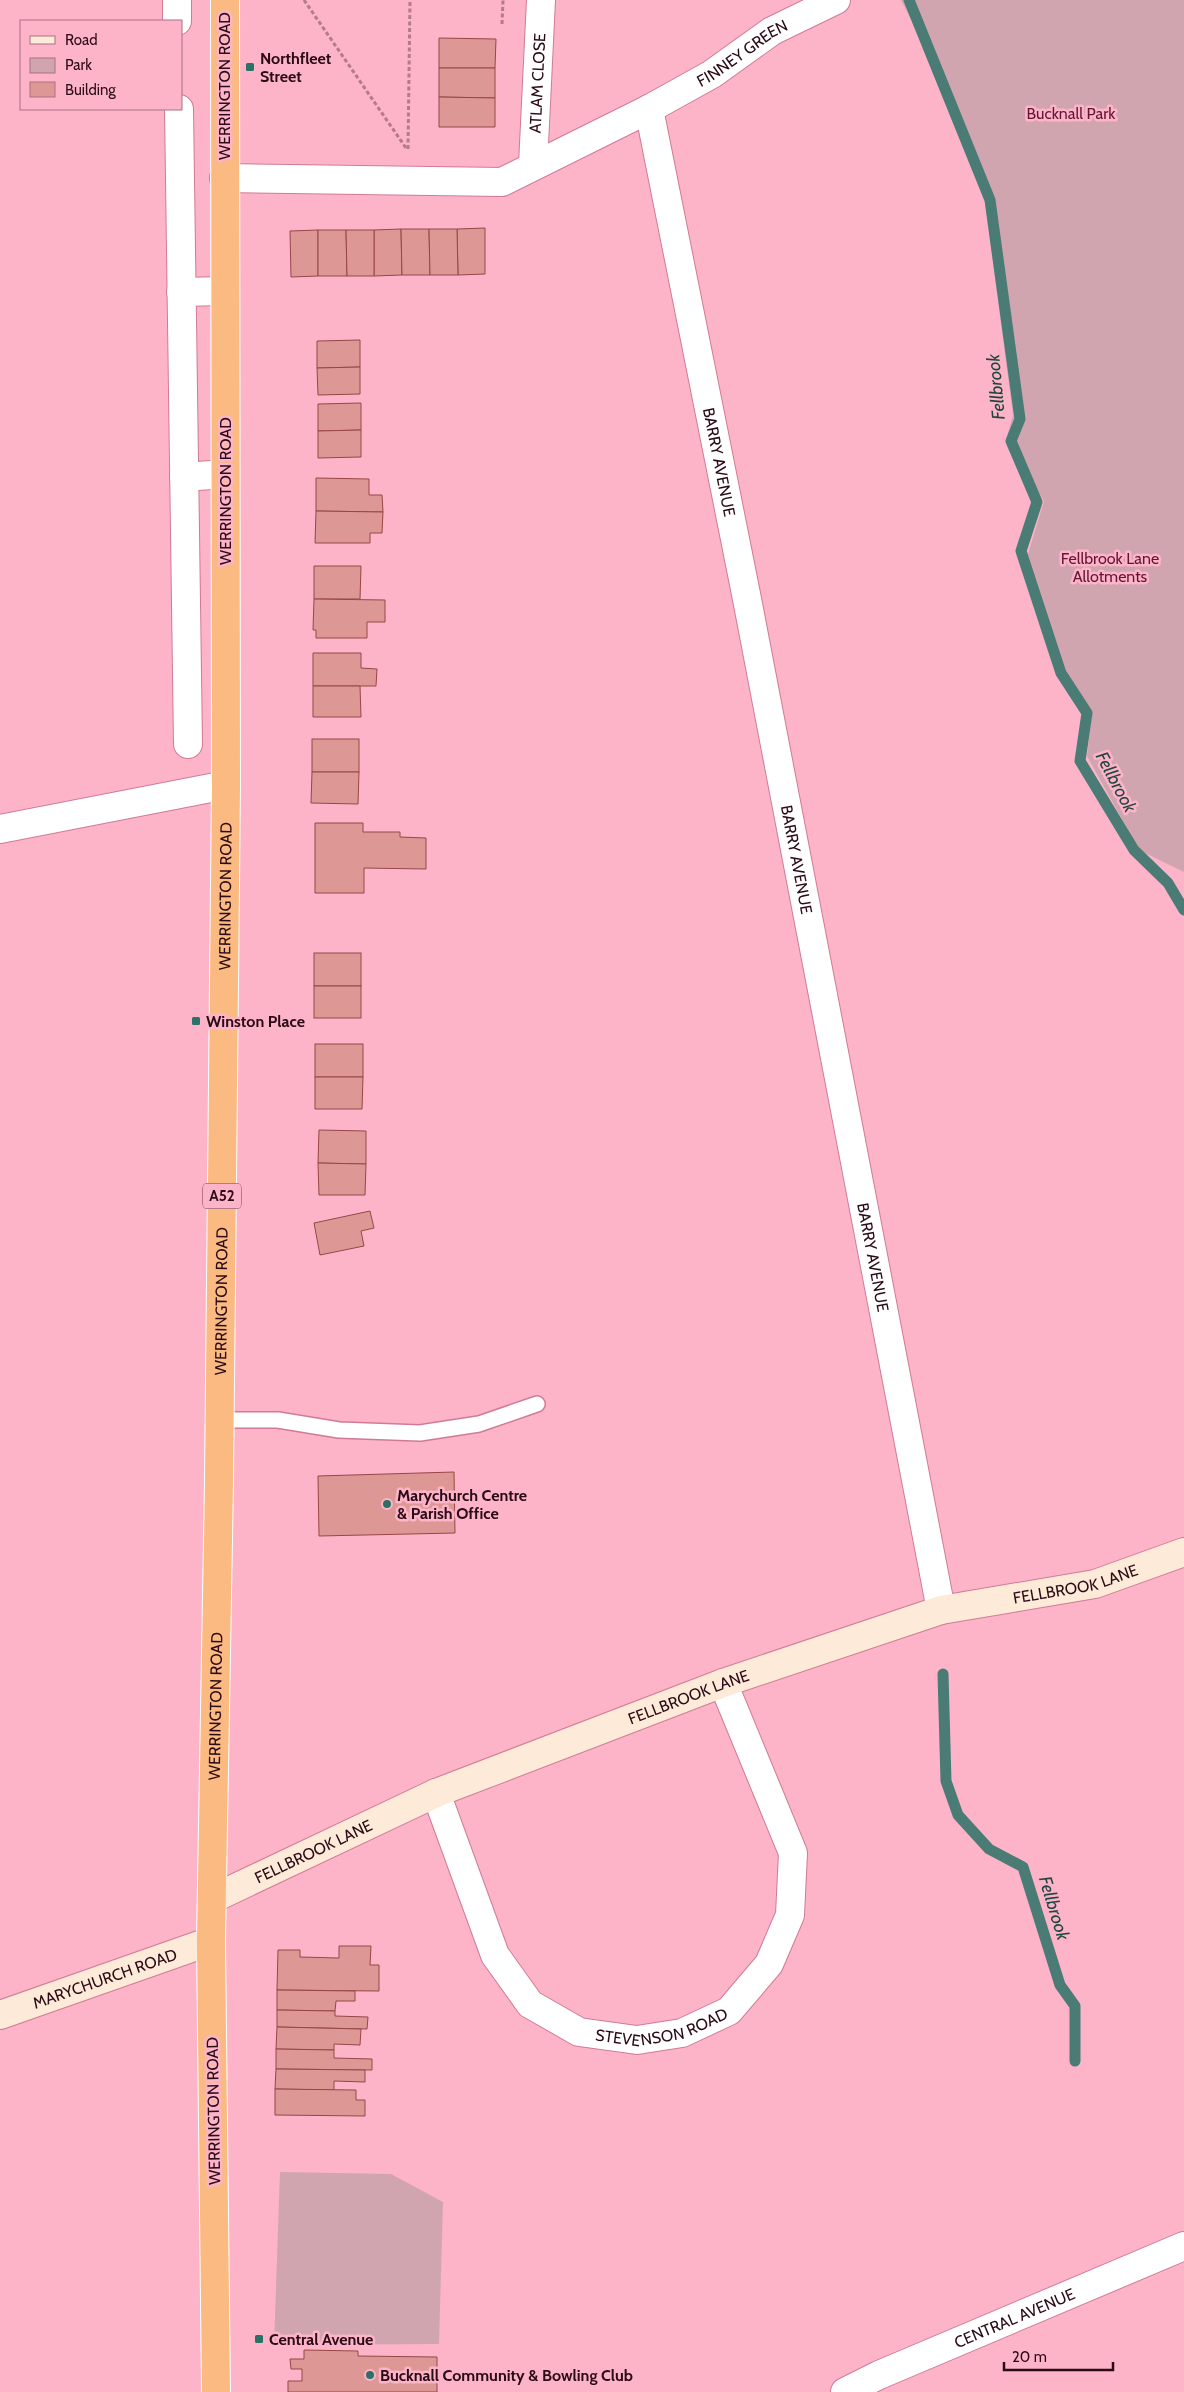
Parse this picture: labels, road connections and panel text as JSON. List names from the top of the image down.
{
  "streets": {
    "highway": ["WERRINGTON ROAD", "A52"],
    "street": [
      "FINNEY GREEN",
      "ATLAM CLOSE",
      "BARRY AVENUE",
      "FELLBROOK LANE",
      "MARYCHURCH ROAD",
      "STEVENSON ROAD",
      "CENTRAL AVENUE"
    ]
  },
  "crossings": [
    ["FINNEY GREEN", "BARRY AVENUE"],
    ["WERRINGTON ROAD", "FELLBROOK LANE"],
    ["WERRINGTON ROAD", "MARYCHURCH ROAD"],
    ["BARRY AVENUE", "FELLBROOK LANE"],
    ["FELLBROOK LANE", "STEVENSON ROAD"]
  ],
  "water": ["Fellbrook"],
  "parks": ["Bucknall Park", "Fellbrook Lane Allotments"],
  "places": {
    "transit": ["Northfleet Street", "Winston Place", "Central Avenue"],
    "other": ["Marychurch Centre & Parish Office", "Bucknall Community & Bowling Club"]
  },
  "legend": ["Road", "Park", "Building"],
  "scale_bar": "20 m"
}
